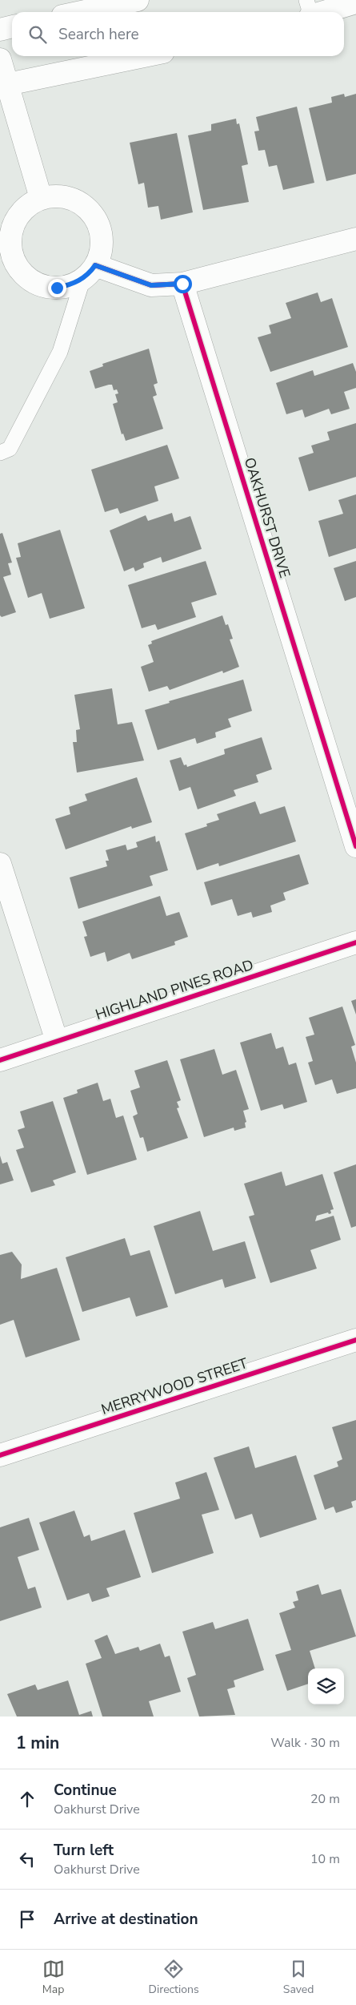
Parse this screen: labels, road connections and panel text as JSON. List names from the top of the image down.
{
  "streets": {
    "street": ["OAKHURST DRIVE", "HIGHLAND PINES ROAD", "MERRYWOOD STREET"]
  },
  "page": {
    "search": "Search here",
    "heading": ["1 min", "Walk · 30 m"],
    "list": [
      ["Continue", "Oakhurst Drive", "20 m"],
      ["Turn left", "Oakhurst Drive", "10 m"],
      "Arrive at destination"
    ],
    "nav": ["Map", "Directions", "Saved"]
  }
}
